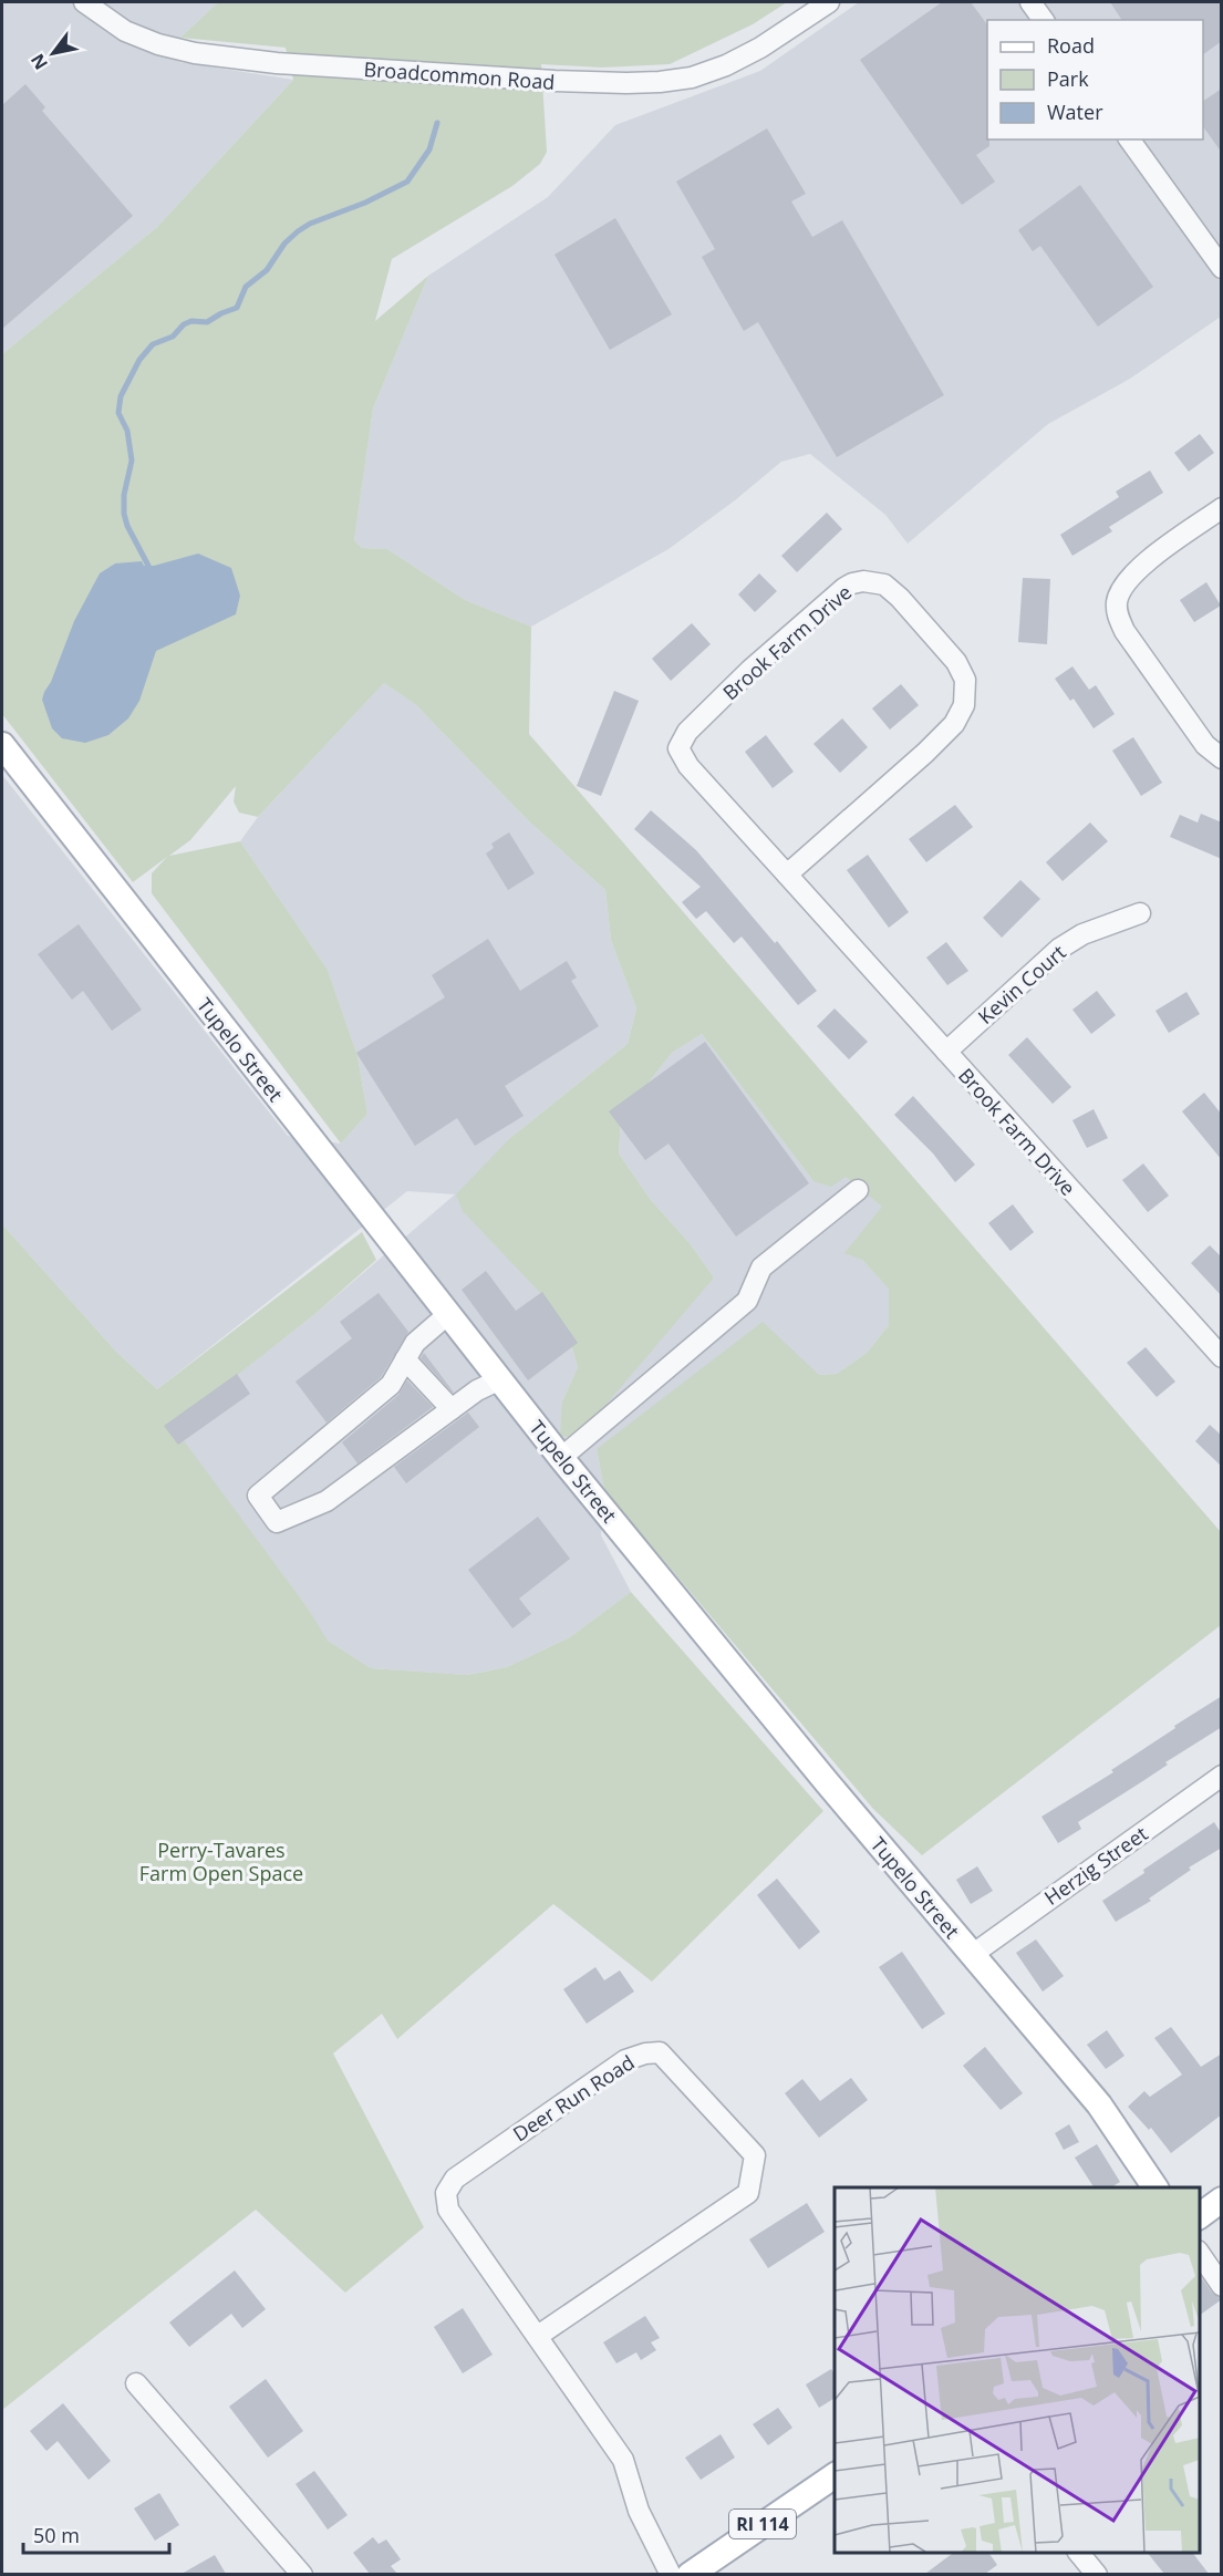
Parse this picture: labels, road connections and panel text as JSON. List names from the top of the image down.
{
  "streets": {
    "main road": ["Tupelo Street", "RI 114"],
    "street": [
      "Broadcommon Road",
      "Brook Farm Drive",
      "Kevin Court",
      "Herzig Street",
      "Deer Run Road"
    ]
  },
  "crossings": [
    ["Brook Farm Drive", "Kevin Court"],
    ["Tupelo Street", "Herzig Street"]
  ],
  "parks": ["Perry-Tavares Farm Open Space"],
  "legend": ["Road", "Park", "Water"],
  "scale_bar": "50 m",
  "north": "bottom left"
}
